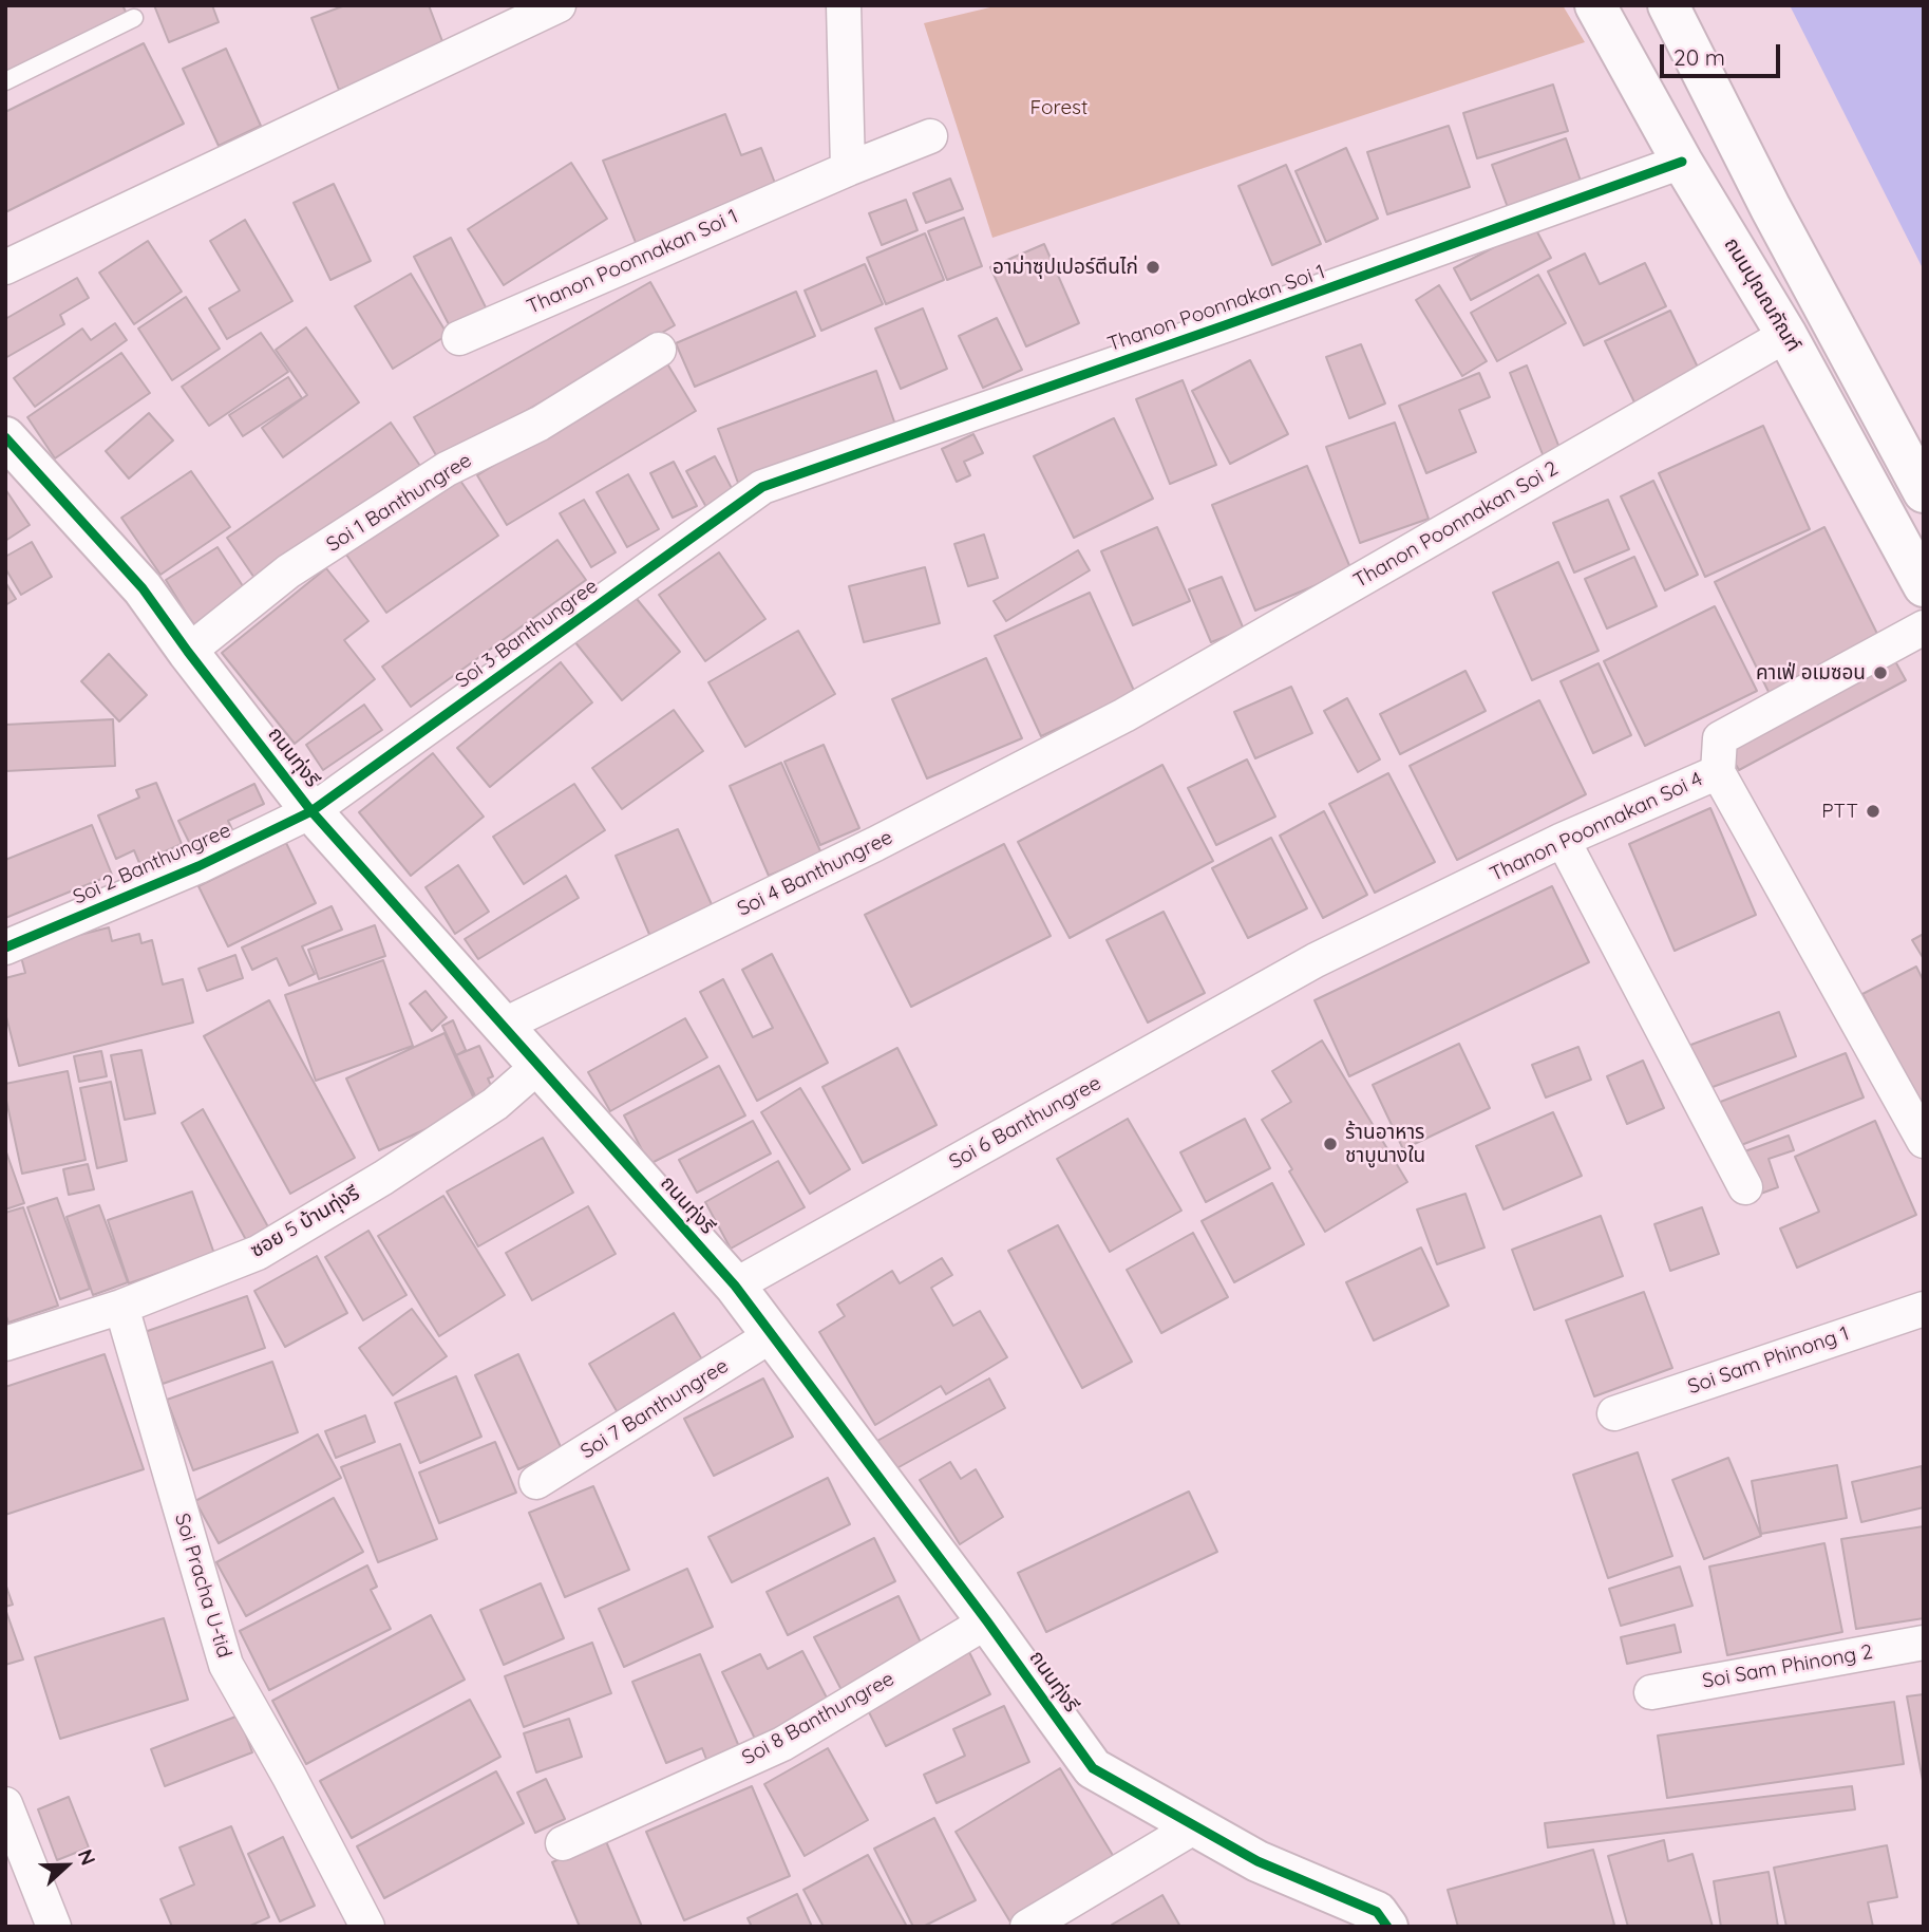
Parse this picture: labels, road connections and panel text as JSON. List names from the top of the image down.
{
  "streets": {
    "street": [
      "Thanon Poonnakan Soi 1",
      "ถนนปุณณกัณฑ์",
      "Soi 1 Banthungree",
      "Thanon Poonnakan Soi 2",
      "Soi 3 Banthungree",
      "ถนนทุ่งรี",
      "Thanon Poonnakan Soi 4",
      "Soi 2 Banthungree",
      "Soi 4 Banthungree",
      "Soi 6 Banthungree",
      "ซอย 5 บ้านทุ่งรี",
      "Soi Sam Phinong 1",
      "Soi 7 Banthungree",
      "Soi Pracha U-tid",
      "Soi Sam Phinong 2",
      "Soi 8 Banthungree"
    ]
  },
  "crossings": [
    ["Thanon Poonnakan Soi 1", "ถนนปุณณกัณฑ์"],
    ["Thanon Poonnakan Soi 1", "Soi 3 Banthungree"],
    ["ถนนปุณณกัณฑ์", "Thanon Poonnakan Soi 2"],
    ["Soi 1 Banthungree", "ถนนทุ่งรี"],
    ["Thanon Poonnakan Soi 2", "Soi 4 Banthungree"],
    ["Soi 3 Banthungree", "ถนนทุ่งรี"],
    ["Soi 3 Banthungree", "Soi 2 Banthungree"],
    ["ถนนทุ่งรี", "Soi 2 Banthungree"],
    ["ถนนทุ่งรี", "Soi 4 Banthungree"],
    ["ถนนทุ่งรี", "Soi 6 Banthungree"],
    ["ถนนทุ่งรี", "ซอย 5 บ้านทุ่งรี"],
    ["ถนนทุ่งรี", "Soi 7 Banthungree"],
    ["ถนนทุ่งรี", "Soi 8 Banthungree"],
    ["Thanon Poonnakan Soi 4", "Soi 6 Banthungree"],
    ["ซอย 5 บ้านทุ่งรี", "Soi Pracha U-tid"]
  ],
  "parks": ["Forest"],
  "places": [
    "อาม่าซุปเปอร์ตีนไก่",
    "คาเฟ่ อเมซอน",
    "PTT",
    "ร้านอาหาร ชาบูนางใน"
  ],
  "scale_bar": "20 m",
  "north": "right"
}
